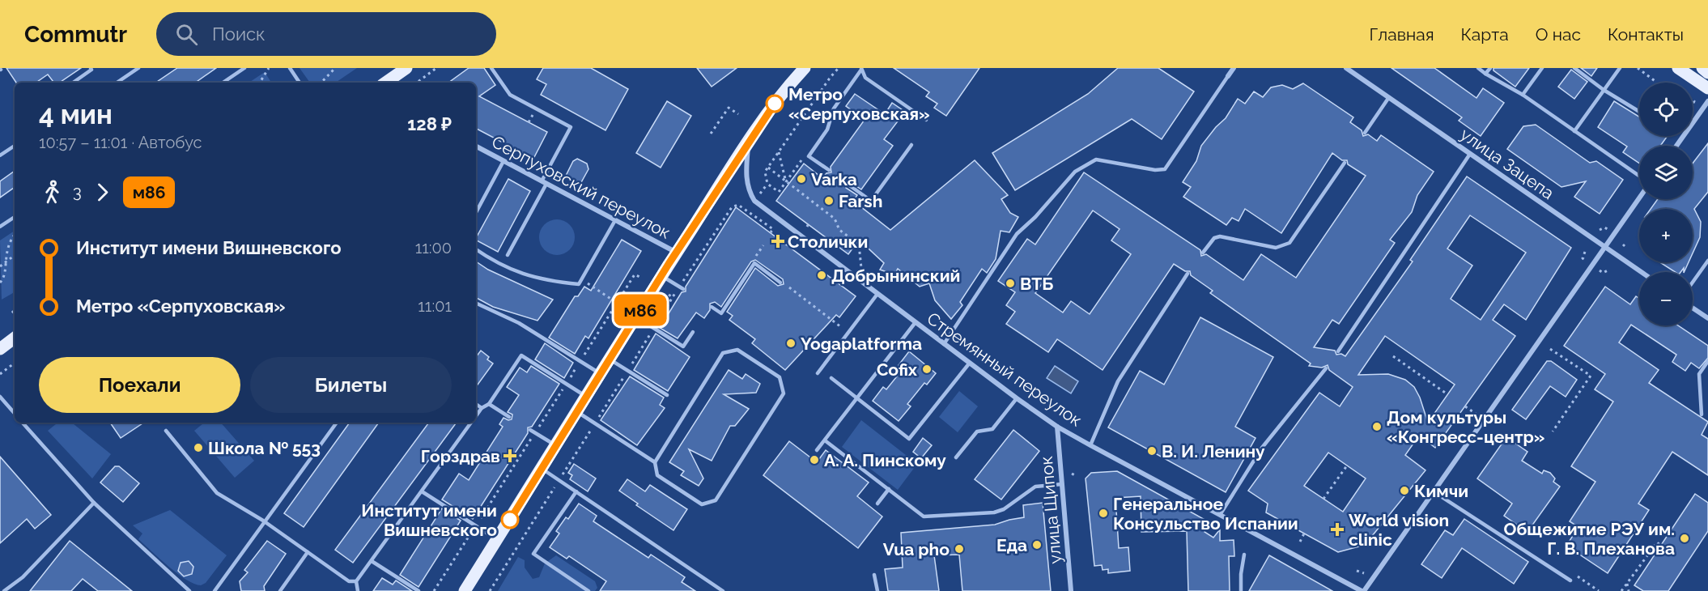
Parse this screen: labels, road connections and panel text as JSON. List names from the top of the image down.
{
  "streets": {
    "street": [
      "улица Зацепа",
      "Серпуховский переулок",
      "Стремянный переулок",
      "улица Щипок"
    ]
  },
  "crossings": [
    ["Стремянный переулок", "улица Щипок"]
  ],
  "places": {
    "other": [
      "Метро «Серпуховская»",
      "Varka",
      "Farsh",
      "Добрынинский",
      "ВТБ",
      "Yogaplatforma",
      "Cofix",
      "Дом культуры «Конгресс-центр»",
      "Школа № 553",
      "В. И. Ленину",
      "А. А. Пинскому",
      "Кимчи",
      "Генеральное Консульство Испании",
      "Институт имени Вишневского",
      "Общежитие РЭУ им. Г. В. Плеханова",
      "Еда",
      "Vua pho"
    ],
    "health": ["Столички", "Горздрав", "World vision clinic"]
  },
  "lines": ["bus line м86"],
  "page": {
    "header": "Commutr",
    "search": "Поиск",
    "nav": [
      "Главная",
      "Карта",
      "О нас",
      "Контакты"
    ],
    "on_map": "м86",
    "map_buttons": ["+", "−"],
    "heading": ["4 мин", "10:57 – 11:01 · Автобус", "128 ₽"],
    "legs": ["3", "м86"],
    "list": [
      {
        "name": "Институт имени Вишневского",
        "value": "11:00"
      },
      {
        "name": "Метро «Серпуховская»",
        "value": "11:01"
      }
    ],
    "buttons": ["Поехали", "Билеты"]
  }
}
